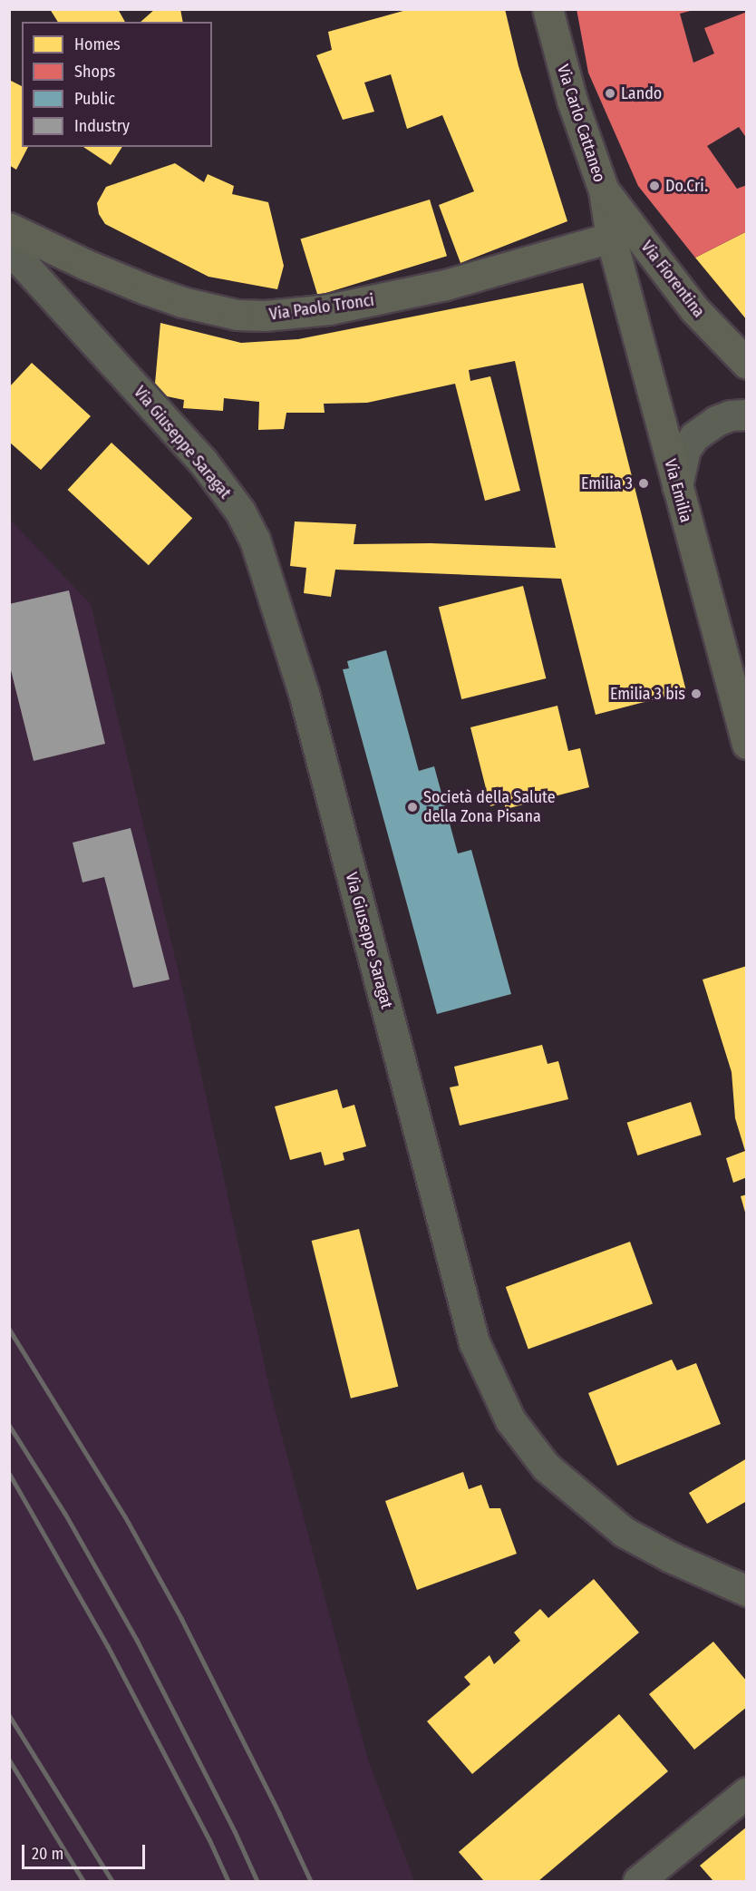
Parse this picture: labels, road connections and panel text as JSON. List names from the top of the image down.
{
  "streets": {
    "main road": [
      "Via Carlo Cattaneo",
      "Via Fiorentina",
      "Via Paolo Tronci",
      "Via Emilia"
    ],
    "street": ["Via Giuseppe Saragat"]
  },
  "crossings": [
    ["Via Carlo Cattaneo", "Via Fiorentina"],
    ["Via Carlo Cattaneo", "Via Paolo Tronci"],
    ["Via Carlo Cattaneo", "Via Emilia"],
    ["Via Paolo Tronci", "Via Emilia"]
  ],
  "places": [
    "Lando",
    "Do.Cri.",
    "Emilia 3",
    "Emilia 3 bis",
    "Società della Salute della Zona Pisana"
  ],
  "legend": [
    "Homes",
    "Shops",
    "Public",
    "Industry"
  ],
  "scale_bar": "20 m"
}
